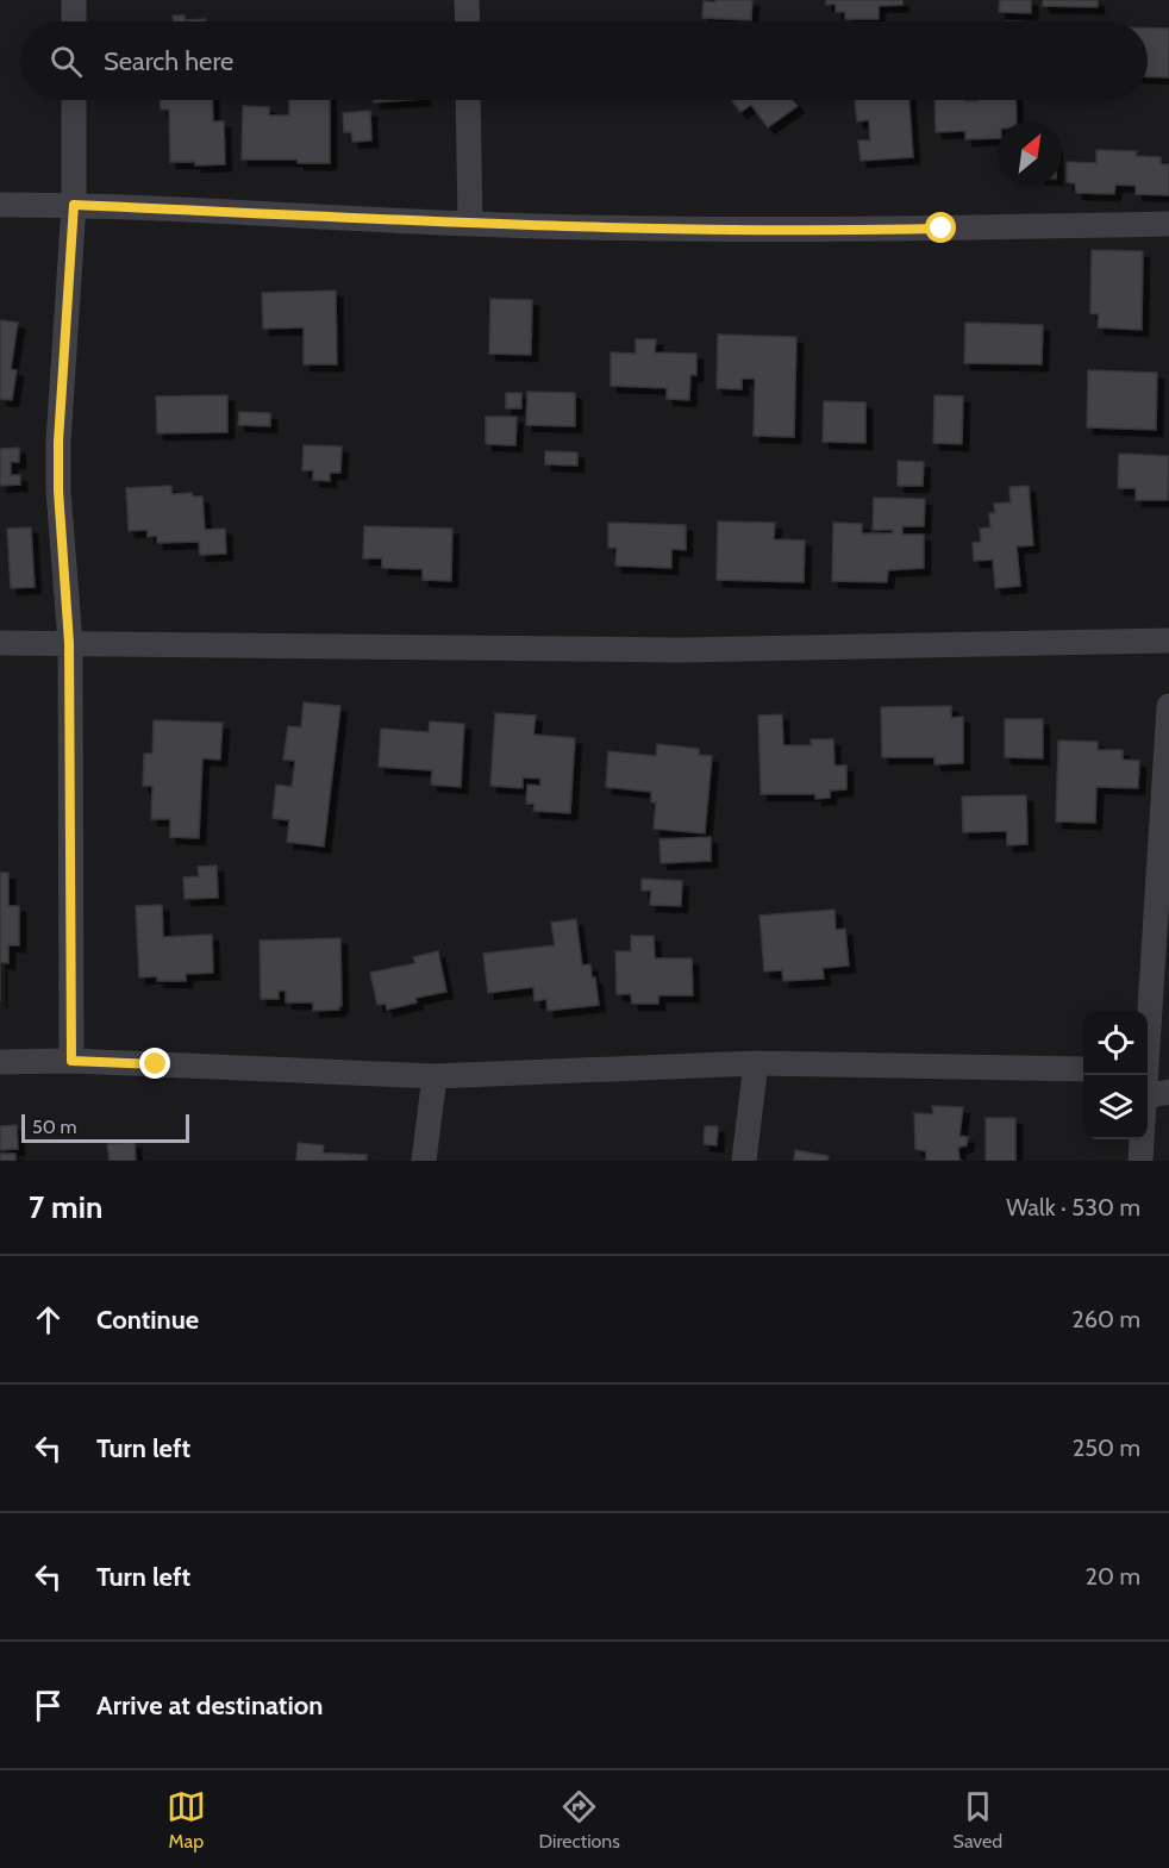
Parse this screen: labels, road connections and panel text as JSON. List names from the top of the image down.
{
  "scale_bar": "50 m",
  "north": "top right",
  "page": {
    "search": "Search here",
    "scale": "50 m",
    "heading": ["7 min", "Walk · 530 m"],
    "list": [
      ["Continue", "260 m"],
      ["Turn left", "250 m"],
      ["Turn left", "20 m"],
      "Arrive at destination"
    ],
    "nav": ["Map", "Directions", "Saved"]
  }
}
